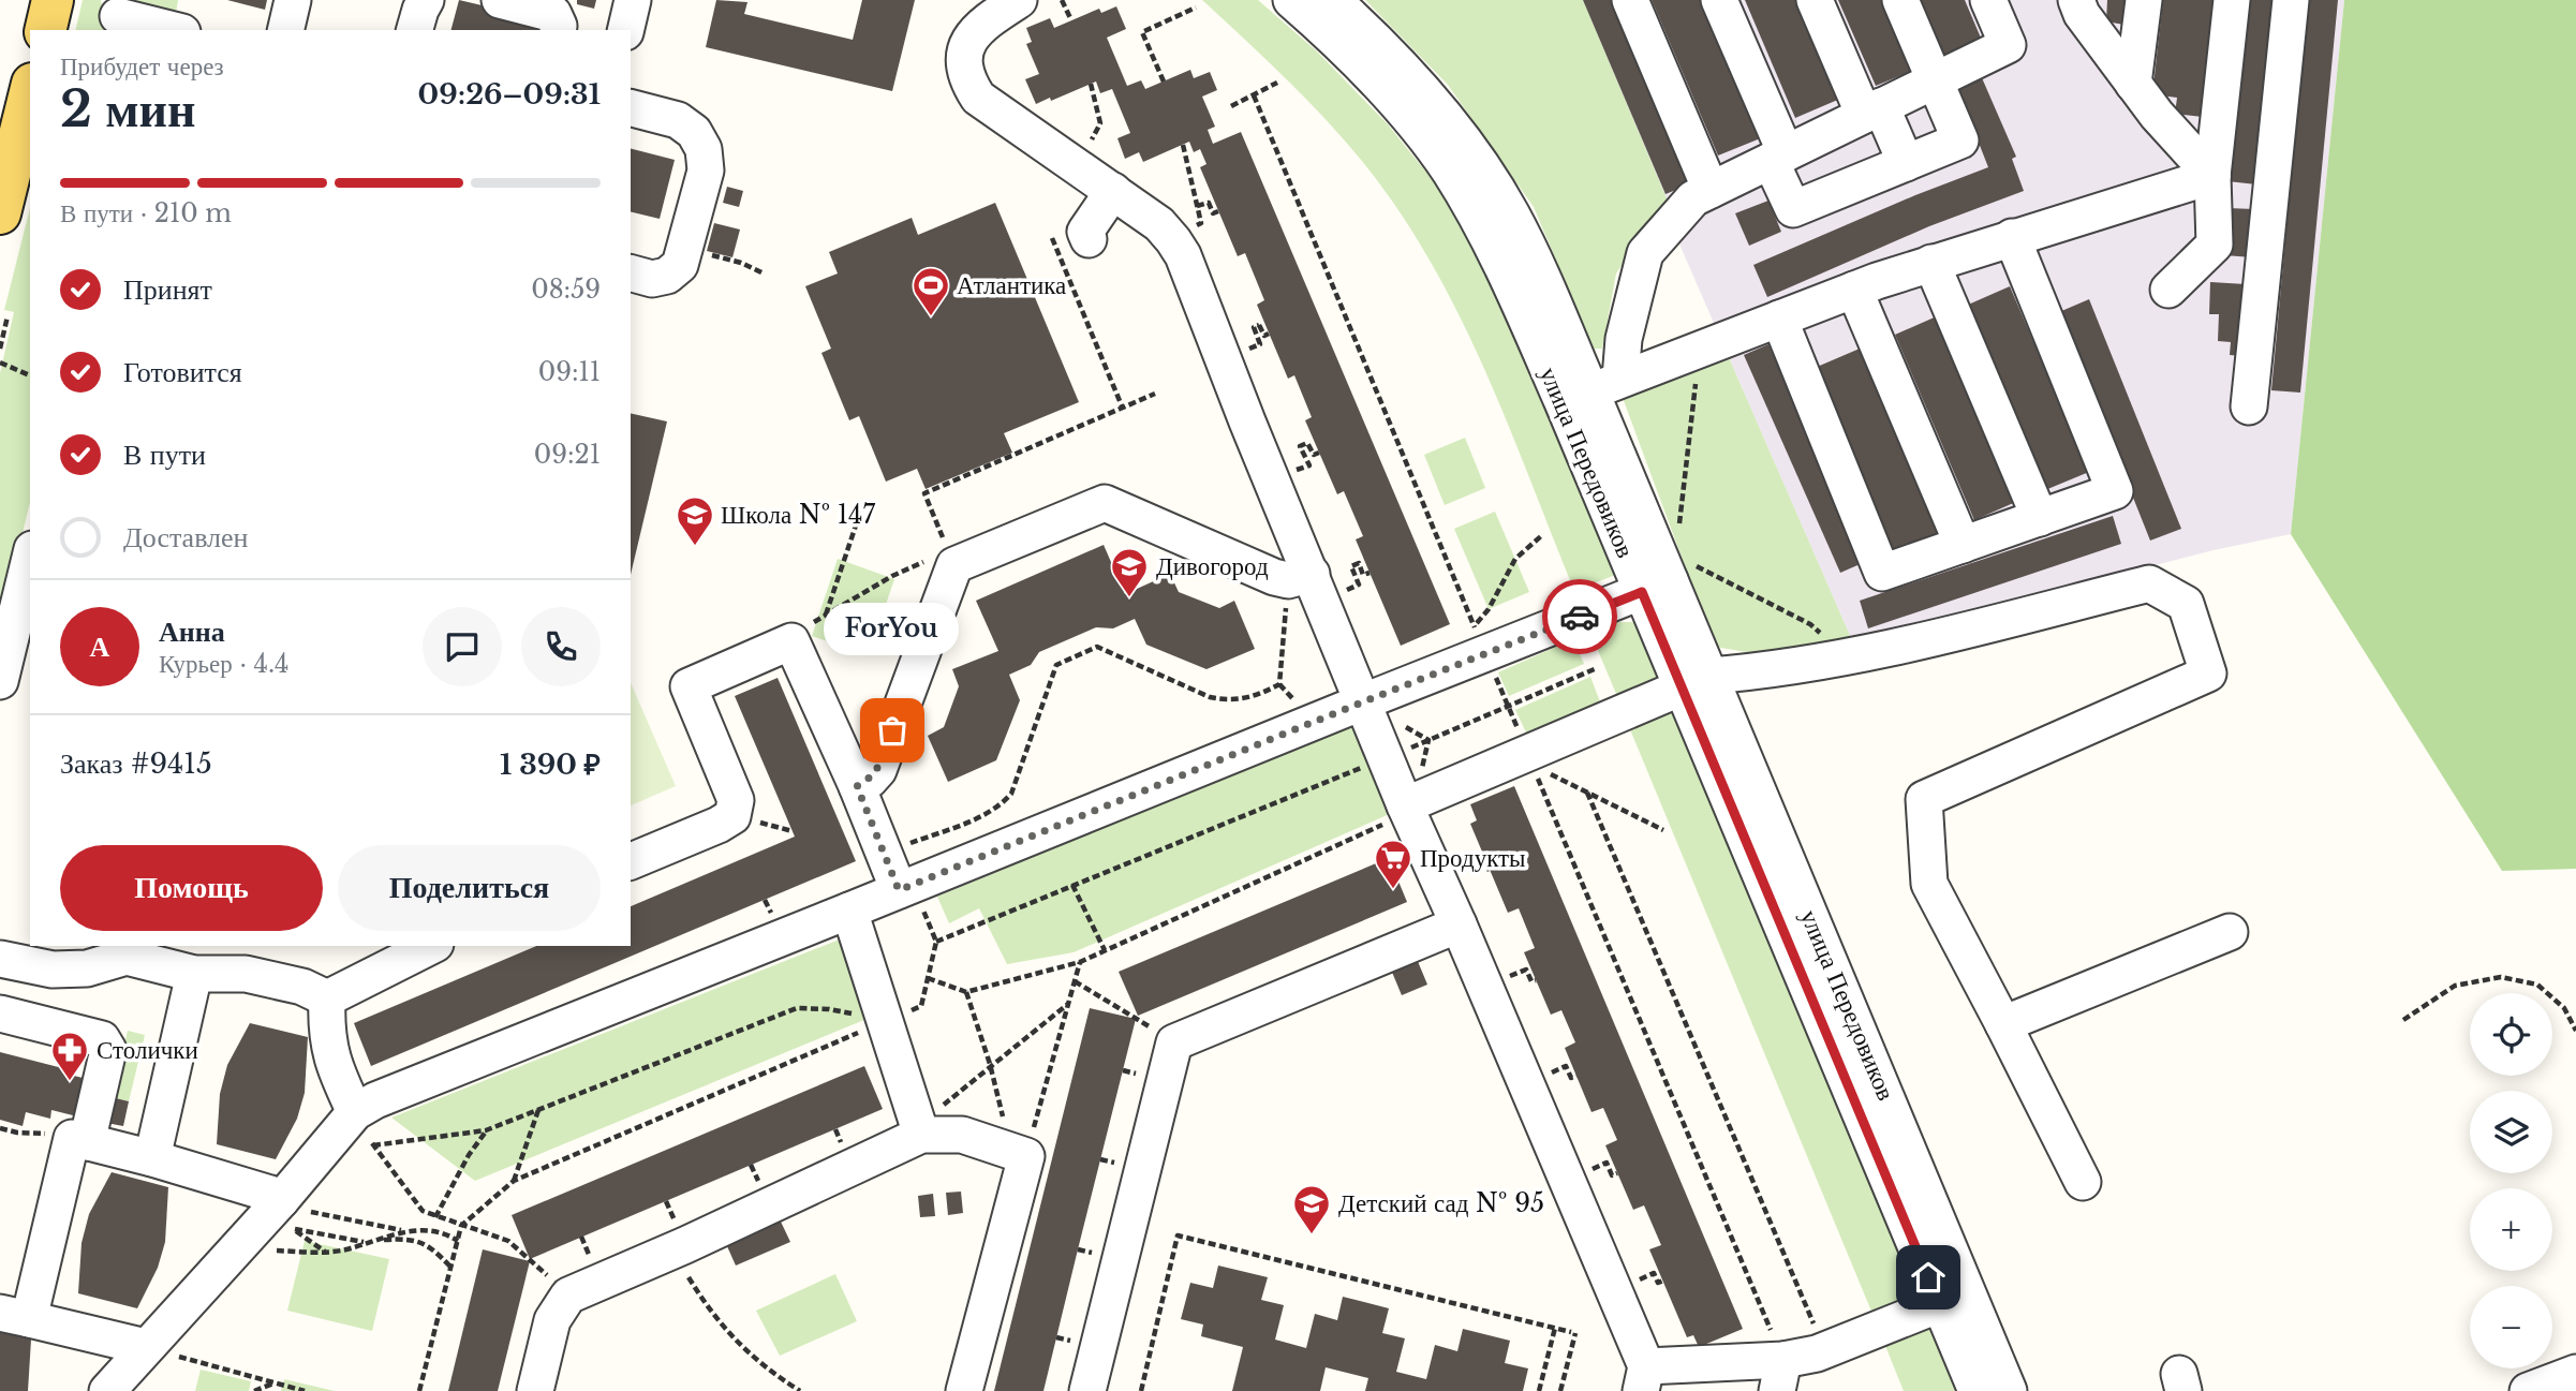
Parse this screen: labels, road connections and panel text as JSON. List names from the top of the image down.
{
  "streets": {
    "street": ["улица Передовиков"]
  },
  "places": {
    "sports": ["Атлантика"],
    "school or university": ["Школа № 147", "Дивогород", "Детский сад № 95"],
    "other": ["ForYou"],
    "supermarket": ["Продукты"],
    "pharmacy": ["Столички"]
  },
  "page": {
    "heading": ["2 мин", "Прибудет через", "09:26–09:31"],
    "panel": [
      "Анна",
      "Курьер · 4.4",
      "Заказ #9415",
      "1 390 ₽"
    ],
    "bar": "В пути · 210 m",
    "list": [
      ["Принят", "08:59"],
      ["Готовится", "09:11"],
      ["В пути", "09:21"],
      "Доставлен"
    ],
    "bubble": "ForYou",
    "round": "А",
    "buttons": ["Помощь", "Поделиться"],
    "map_buttons": ["+", "−"]
  }
}
